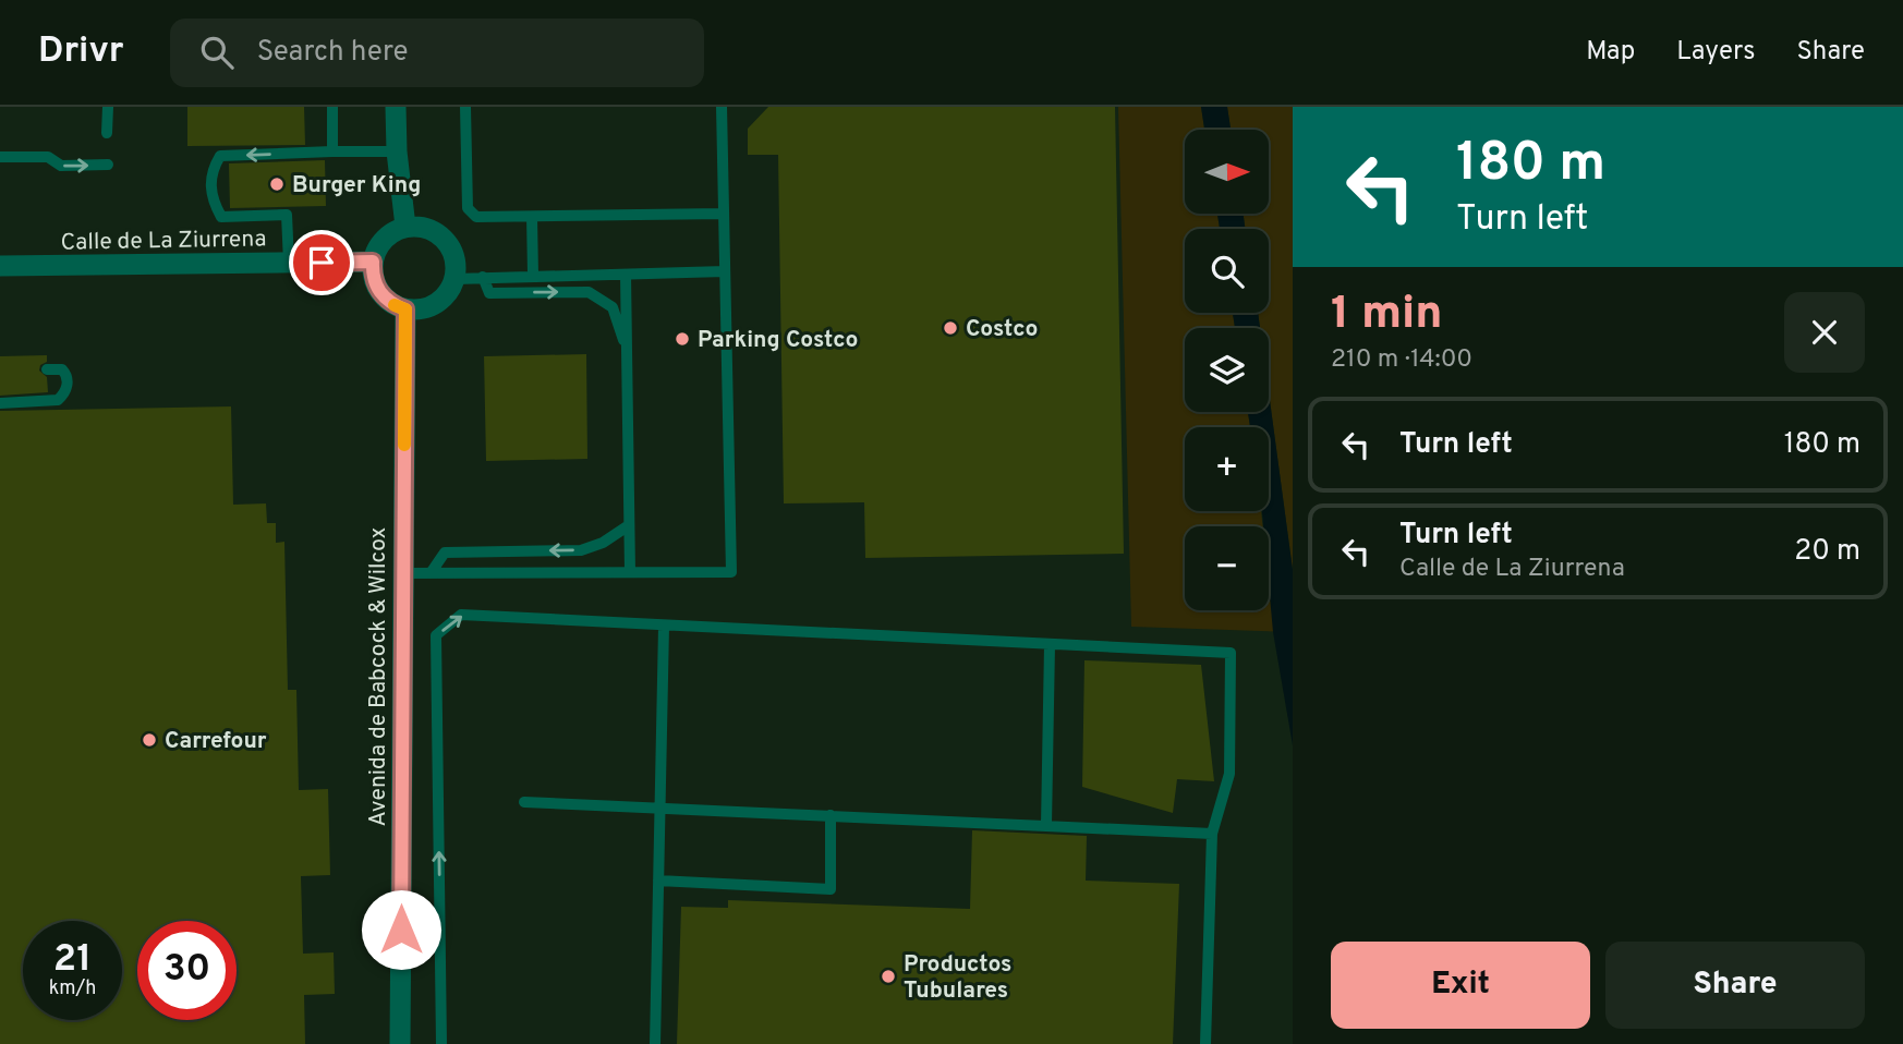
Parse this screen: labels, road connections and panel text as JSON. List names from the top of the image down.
{
  "streets": {
    "street": ["Calle de La Ziurrena", "Avenida de Babcock & Wilcox"]
  },
  "crossings": [
    ["Calle de La Ziurrena", "Avenida de Babcock & Wilcox"]
  ],
  "places": [
    "Burger King",
    "Costco",
    "Parking Costco",
    "Carrefour",
    "Productos Tubulares"
  ],
  "north": "right",
  "page": {
    "header": "Drivr",
    "search": "Search here",
    "nav": ["Map", "Layers", "Share"],
    "turn": ["180 m", "Turn left"],
    "map_buttons": ["+", "−"],
    "heading": ["1 min", "210 m · 14:00"],
    "list": [
      {
        "name": "Turn left",
        "value": "180 m"
      },
      {
        "name": "Turn left",
        "note": "Calle de La Ziurrena",
        "value": "20 m"
      }
    ],
    "speed": "21 km/h",
    "limit": "30",
    "buttons": ["Exit", "Share"]
  }
}
